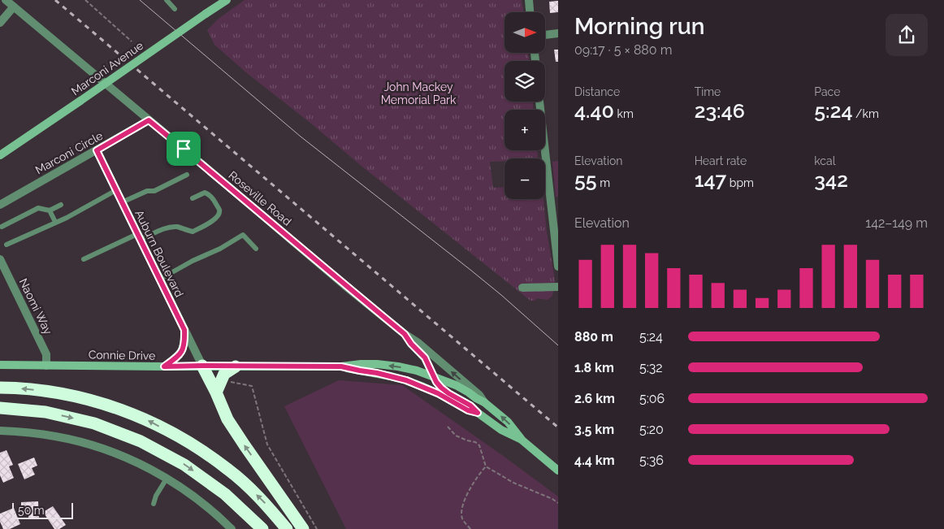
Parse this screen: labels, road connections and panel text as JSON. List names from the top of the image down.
{
  "streets": {
    "main road": ["Marconi Avenue", "Roseville Road", "Connie Drive"],
    "street": ["Marconi Circle", "Auburn Boulevard", "Naomi Way"]
  },
  "crossings": [
    ["Marconi Circle", "Roseville Road"],
    ["Marconi Circle", "Auburn Boulevard"],
    ["Roseville Road", "Connie Drive"],
    ["Auburn Boulevard", "Connie Drive"],
    ["Naomi Way", "Connie Drive"]
  ],
  "parks": ["John Mackey Memorial Park"],
  "scale_bar": "50 m",
  "north": "right",
  "page": {
    "heading": ["Morning run", "09:17 · 5 × 880 m"],
    "map_buttons": ["+", "−"],
    "stats": [
      ["Distance", "4.40 km"],
      ["Time", "23:46"],
      ["Pace", "5:24 /km"],
      ["Elevation", "55 m"],
      ["Heart rate", "147 bpm"],
      ["kcal", "342"]
    ],
    "chart": ["Elevation", "142–149 m"],
    "list": [
      {
        "name": "880 m",
        "note": "5:24"
      },
      {
        "name": "1.8 km",
        "note": "5:32"
      },
      {
        "name": "2.6 km",
        "note": "5:06"
      },
      {
        "name": "3.5 km",
        "note": "5:20"
      },
      {
        "name": "4.4 km",
        "note": "5:36"
      }
    ],
    "scale": "50 m"
  }
}
